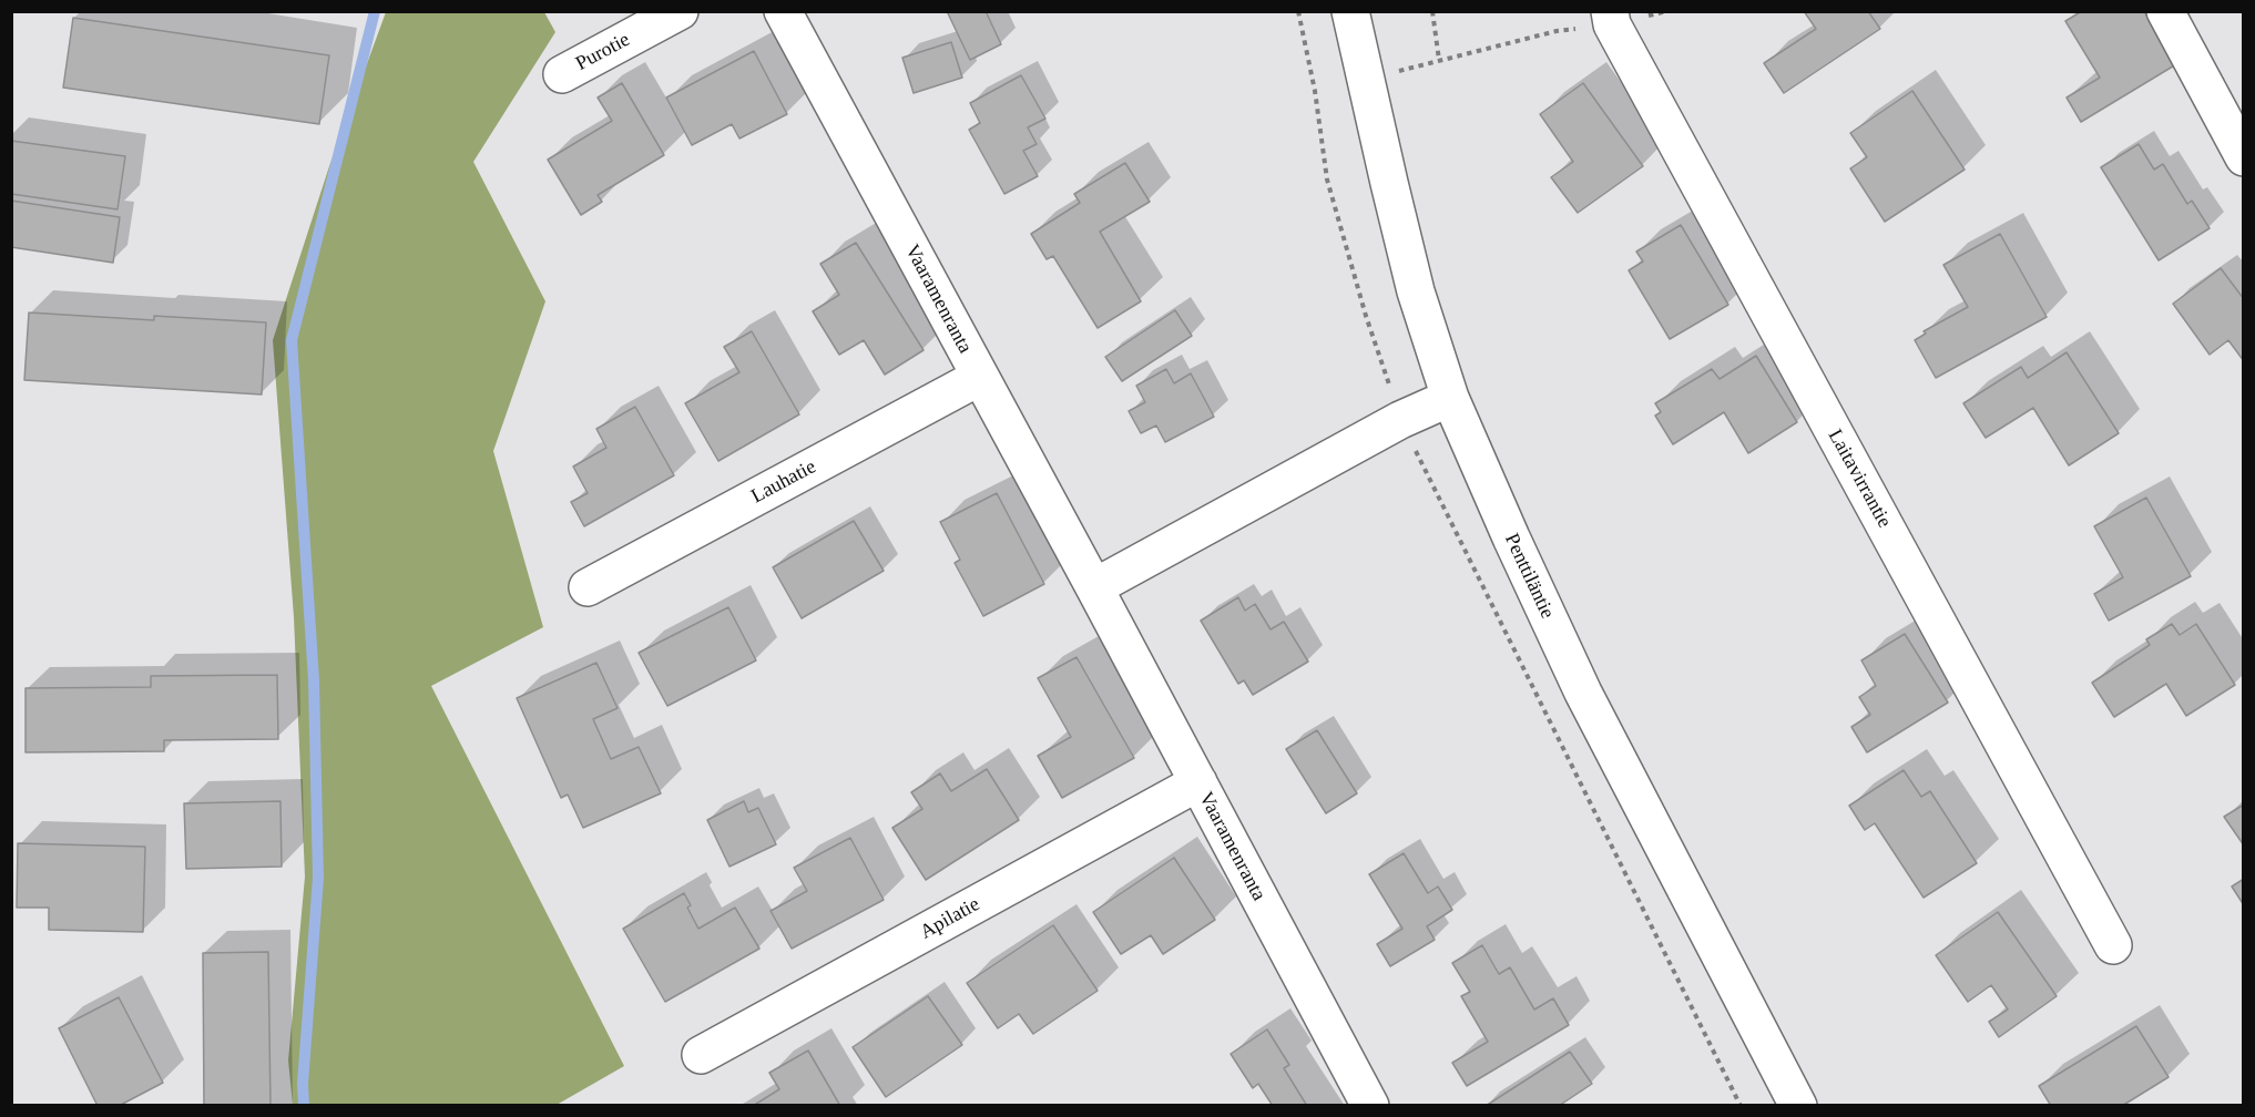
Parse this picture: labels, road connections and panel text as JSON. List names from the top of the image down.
{
  "streets": {
    "street": [
      "Purotie",
      "Vaaramenranta",
      "Laitavirrantie",
      "Lauhatie",
      "Penttiläntie",
      "Apilatie"
    ]
  },
  "crossings": [
    ["Vaaramenranta", "Lauhatie"],
    ["Vaaramenranta", "Apilatie"]
  ]
}
